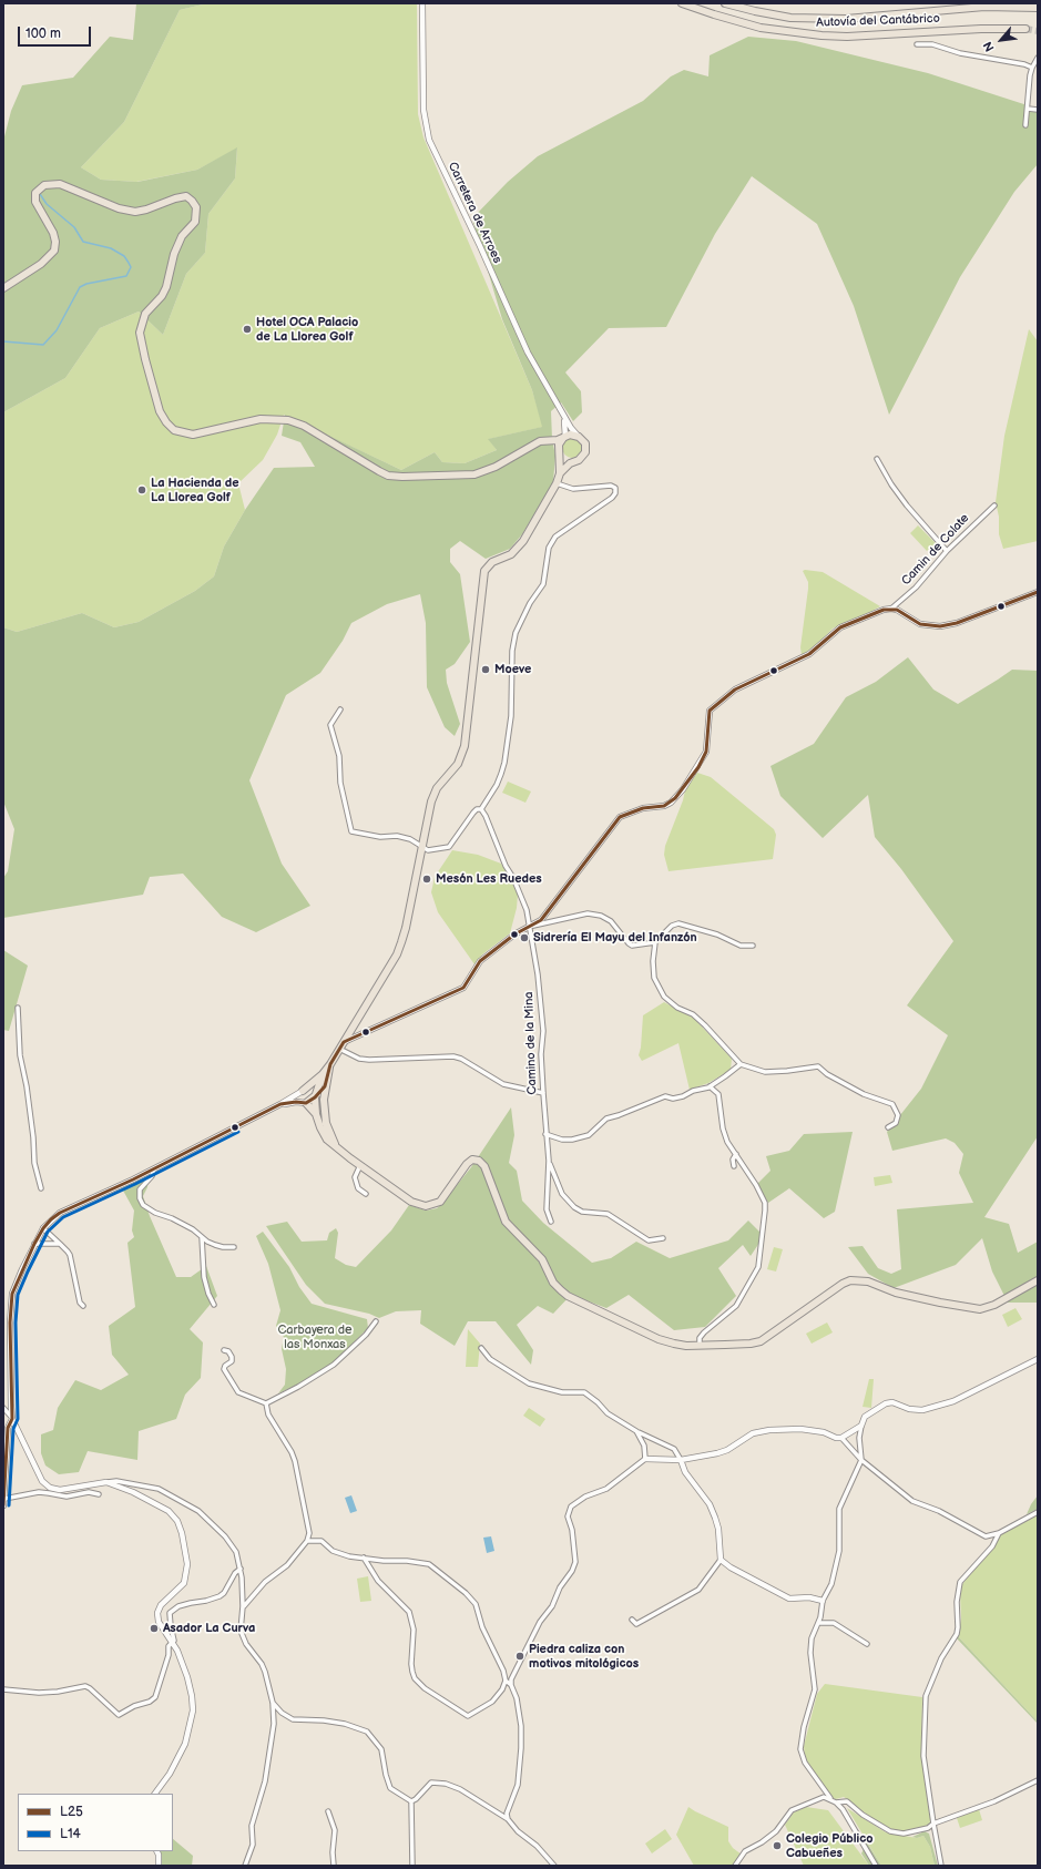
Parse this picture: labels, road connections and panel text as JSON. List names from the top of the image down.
{
  "streets": {
    "highway": ["Autovía del Cantábrico"],
    "street": ["Carretera de Arroes", "Camin de Colate", "Camino de la Mina"]
  },
  "parks": ["Carbayera de las Monxas"],
  "places": [
    "Hotel OCA Palacio de La Llorea Golf",
    "La Hacienda de La Llorea Golf",
    "Moeve",
    "Mesón Les Ruedes",
    "Sidrería El Mayu del Infanzón",
    "Asador La Curva",
    "Piedra caliza con motivos mitológicos",
    "Colegio Público Cabueñes"
  ],
  "lines": ["transit line L25", "transit line L14"],
  "legend": ["L25", "L14"],
  "scale_bar": "100 m",
  "north": "bottom left"
}
